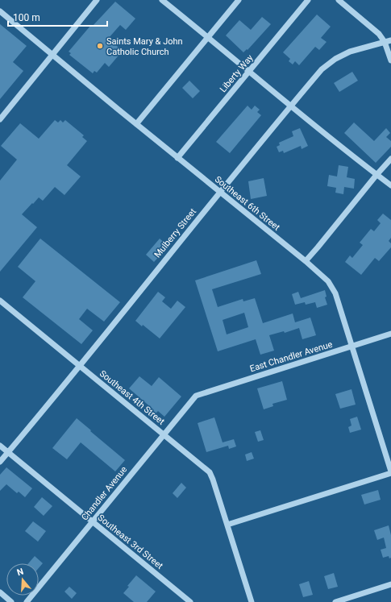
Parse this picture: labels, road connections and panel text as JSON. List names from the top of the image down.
{
  "streets": {
    "street": [
      "Liberty Way",
      "Southeast 6th Street",
      "Mulberry Street",
      "East Chandler Avenue",
      "Southeast 4th Street",
      "Chandler Avenue",
      "Southeast 3rd Street"
    ]
  },
  "crossings": [
    ["Liberty Way", "Southeast 6th Street"],
    ["Southeast 6th Street", "Mulberry Street"],
    ["Southeast 6th Street", "East Chandler Avenue"],
    ["Mulberry Street", "Southeast 4th Street"],
    ["Mulberry Street", "Southeast 3rd Street"],
    ["East Chandler Avenue", "Chandler Avenue"],
    ["Southeast 4th Street", "Chandler Avenue"],
    ["Chandler Avenue", "Southeast 3rd Street"]
  ],
  "places": ["Saints Mary & John Catholic Church"],
  "scale_bar": "100 m",
  "north": "top"
}
